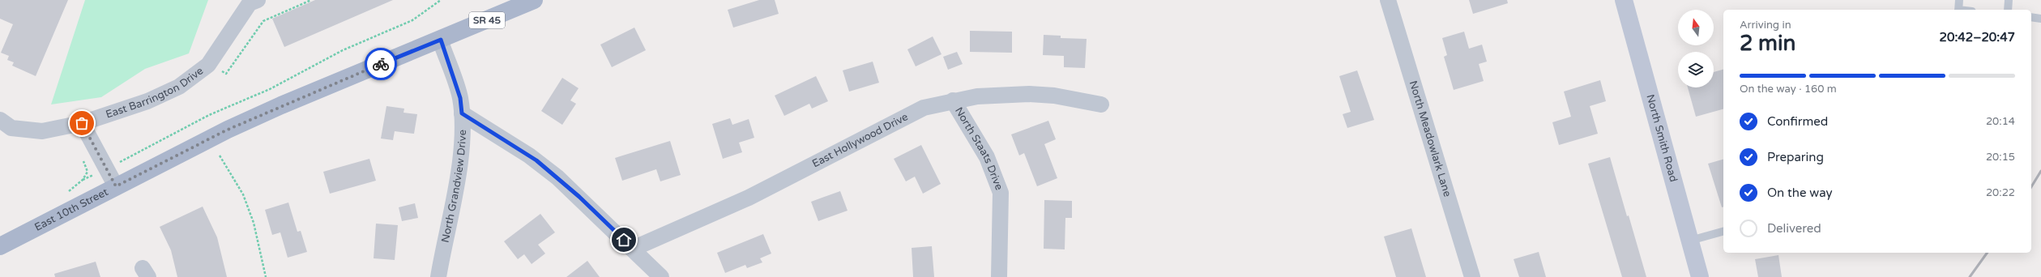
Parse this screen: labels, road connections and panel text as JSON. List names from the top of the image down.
{
  "streets": {
    "main road": ["SR 45", "North Smith Road", "East 10th Street"],
    "street": [
      "East Barrington Drive",
      "North Meadowlark Lane",
      "East Hollywood Drive",
      "North Staats Drive",
      "North Grandview Drive"
    ]
  },
  "crossings": [
    ["East Hollywood Drive", "North Staats Drive"],
    ["North Grandview Drive", "East 10th Street"]
  ],
  "north": "top",
  "page": {
    "heading": ["2 min", "Arriving in", "20:42–20:47"],
    "bar": "On the way · 160 m",
    "list": [
      ["Confirmed", "20:14"],
      ["Preparing", "20:15"],
      ["On the way", "20:22"],
      "Delivered"
    ]
  }
}
